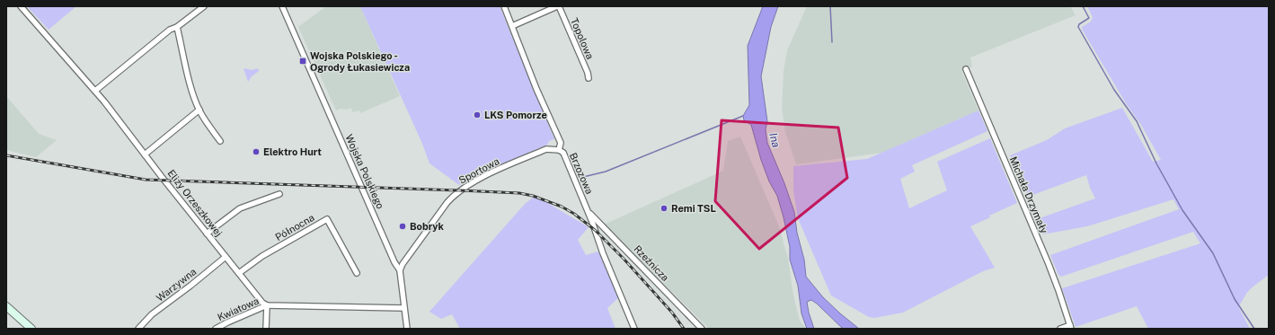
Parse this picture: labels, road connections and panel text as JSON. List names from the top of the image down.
{
  "streets": {
    "street": [
      "Topolowa",
      "Sportowa",
      "Wojska Polskiego",
      "Brzozowa",
      "Michała Drzymały",
      "Elizy Orzeszkowej",
      "Północna",
      "Rzeźnicza",
      "Warzywna",
      "Kwiatowa"
    ]
  },
  "crossings": [
    ["Sportowa", "Wojska Polskiego"],
    ["Sportowa", "Brzozowa"],
    ["Brzozowa", "Rzeźnicza"],
    ["Elizy Orzeszkowej", "Północna"],
    ["Elizy Orzeszkowej", "Warzywna"],
    ["Elizy Orzeszkowej", "Kwiatowa"]
  ],
  "water": ["Ina"],
  "places": {
    "transit": ["Wojska Polskiego - Ogrody Łukasiewicza"],
    "other": [
      "LKS Pomorze",
      "Elektro Hurt",
      "Remi TSL",
      "Bobryk"
    ]
  }
}
